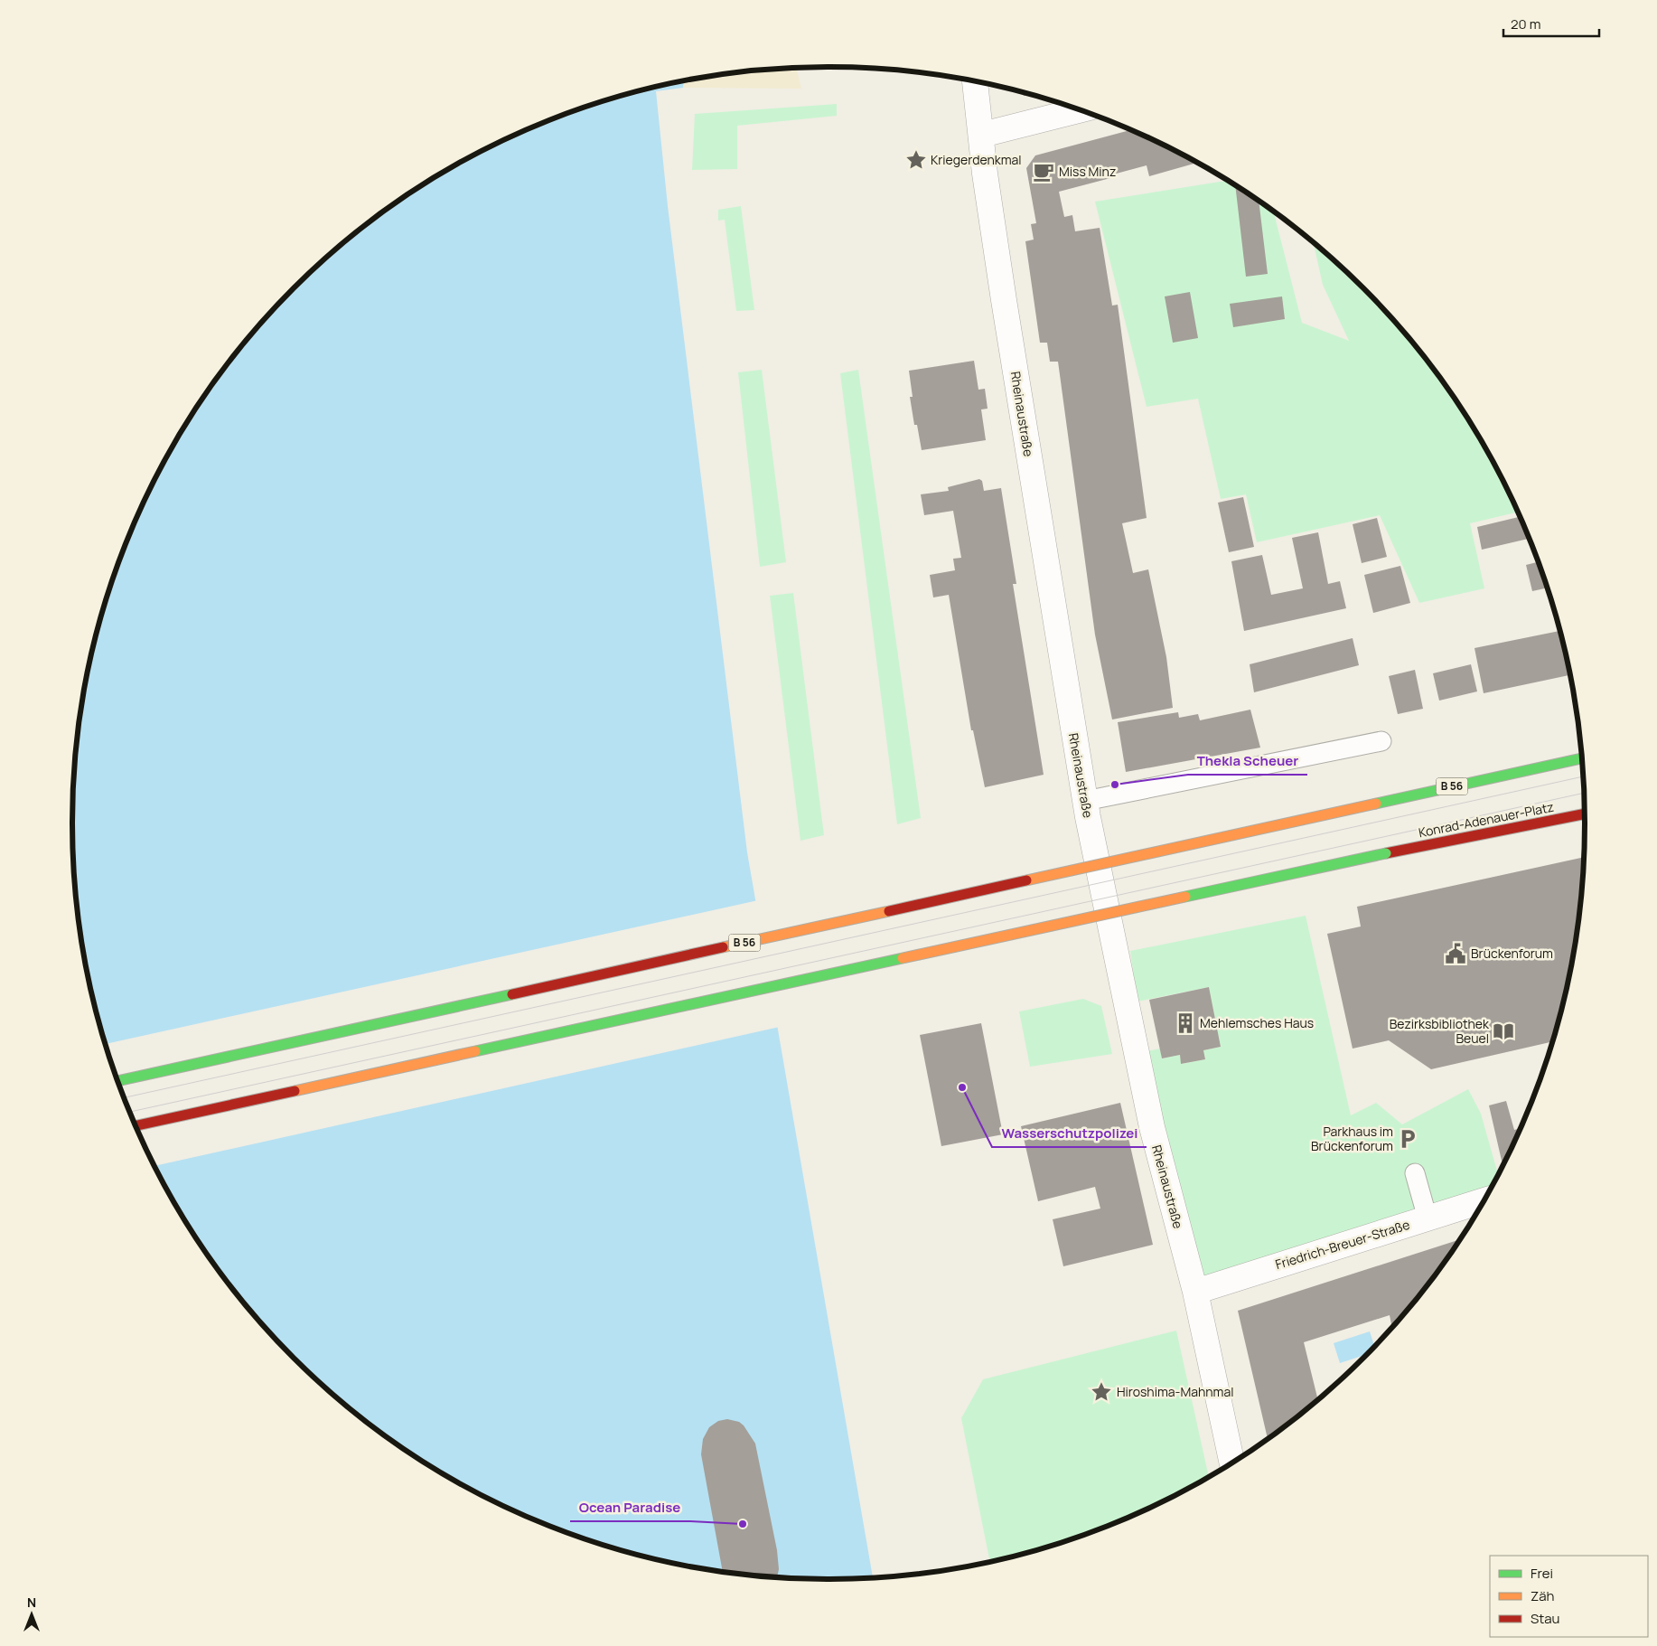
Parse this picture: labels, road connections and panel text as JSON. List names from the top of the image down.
{
  "streets": {
    "main road": ["B 56", "Konrad-Adenauer-Platz"],
    "street": ["Rheinaustraße", "Friedrich-Breuer-Straße"]
  },
  "crossings": [
    ["Rheinaustraße", "Friedrich-Breuer-Straße"]
  ],
  "places": {
    "place": ["Kriegerdenkmal", "Hiroshima-Mahnmal"],
    "cafe": ["Miss Minz"],
    "other": ["Thekla Scheuer", "Wasserschutzpolizei", "Ocean Paradise"],
    "public building": ["Brückenforum"],
    "building": ["Mehlemsches Haus"],
    "library": ["Bezirksbibliothek Beuel"],
    "parking": ["Parkhaus im Brückenforum"]
  },
  "legend": ["Frei", "Zäh", "Stau"],
  "scale_bar": "20 m",
  "north": "top"
}
